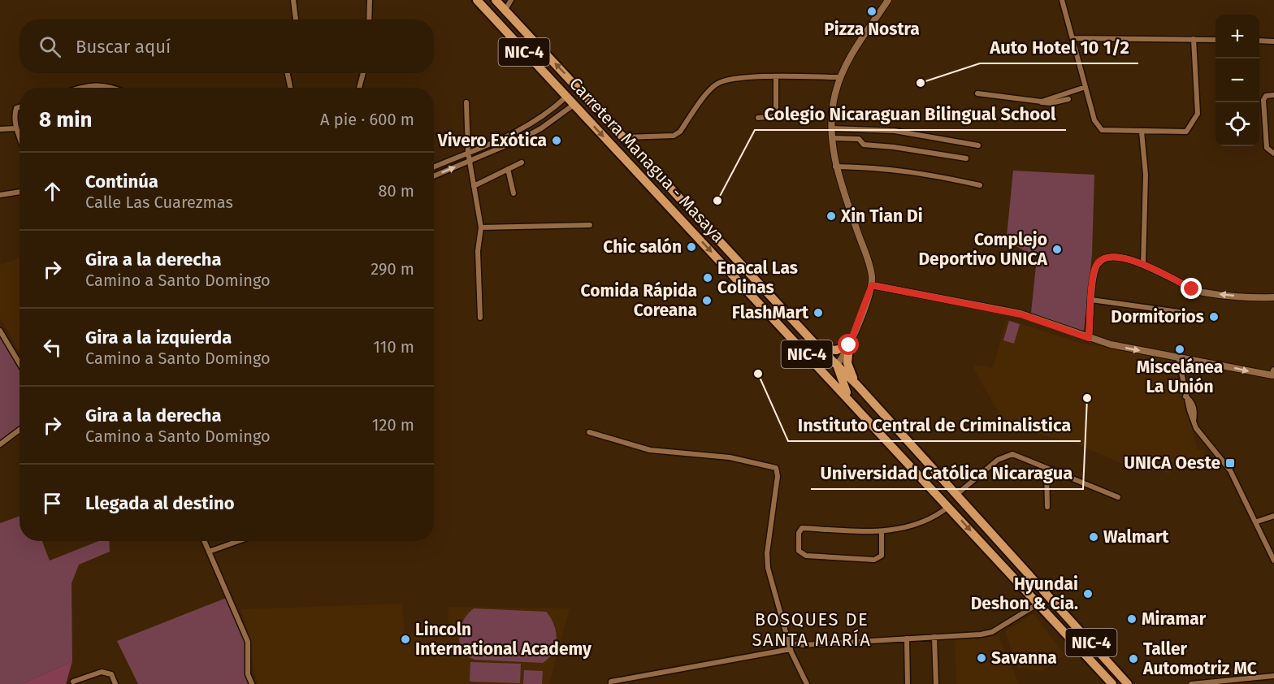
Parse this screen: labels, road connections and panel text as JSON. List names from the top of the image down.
{
  "streets": {
    "highway": ["NIC-4", "Carretera Managua - Masaya"]
  },
  "districts": ["BOSQUES DE SANTA MARÍA"],
  "places": {
    "other": [
      "Pizza Nostra",
      "Auto Hotel 10 1/2",
      "Vivero Exótica",
      "Colegio Nicaraguan Bilingual School",
      "Xin Tian Di",
      "Chic salón",
      "Complejo Deportivo UNICA",
      "Enacal Las Colinas",
      "Comida Rápida Coreana",
      "FlashMart",
      "Dormitorios",
      "Miscelánea La Unión",
      "Instituto Central de Criminalistica",
      "Universidad Católica Nicaragua",
      "Walmart",
      "Hyundai Deshon & Cia.",
      "Miramar",
      "Lincoln International Academy",
      "Savanna",
      "Taller Automotriz MC"
    ],
    "transit": ["UNICA Oeste"]
  },
  "page": {
    "map_buttons": ["+", "−"],
    "search": "Buscar aquí",
    "heading": ["8 min", "A pie · 600 m"],
    "list": [
      ["Continúa", "Calle Las Cuarezmas", "80 m"],
      ["Gira a la derecha", "Camino a Santo Domingo", "290 m"],
      ["Gira a la izquierda", "Camino a Santo Domingo", "110 m"],
      ["Gira a la derecha", "Camino a Santo Domingo", "120 m"],
      "Llegada al destino"
    ]
  }
}
